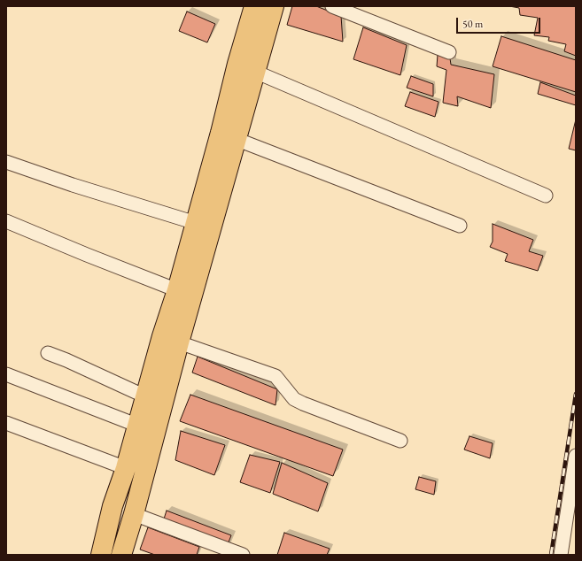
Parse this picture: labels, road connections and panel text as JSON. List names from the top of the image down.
{
  "scale_bar": "50 m"
}
